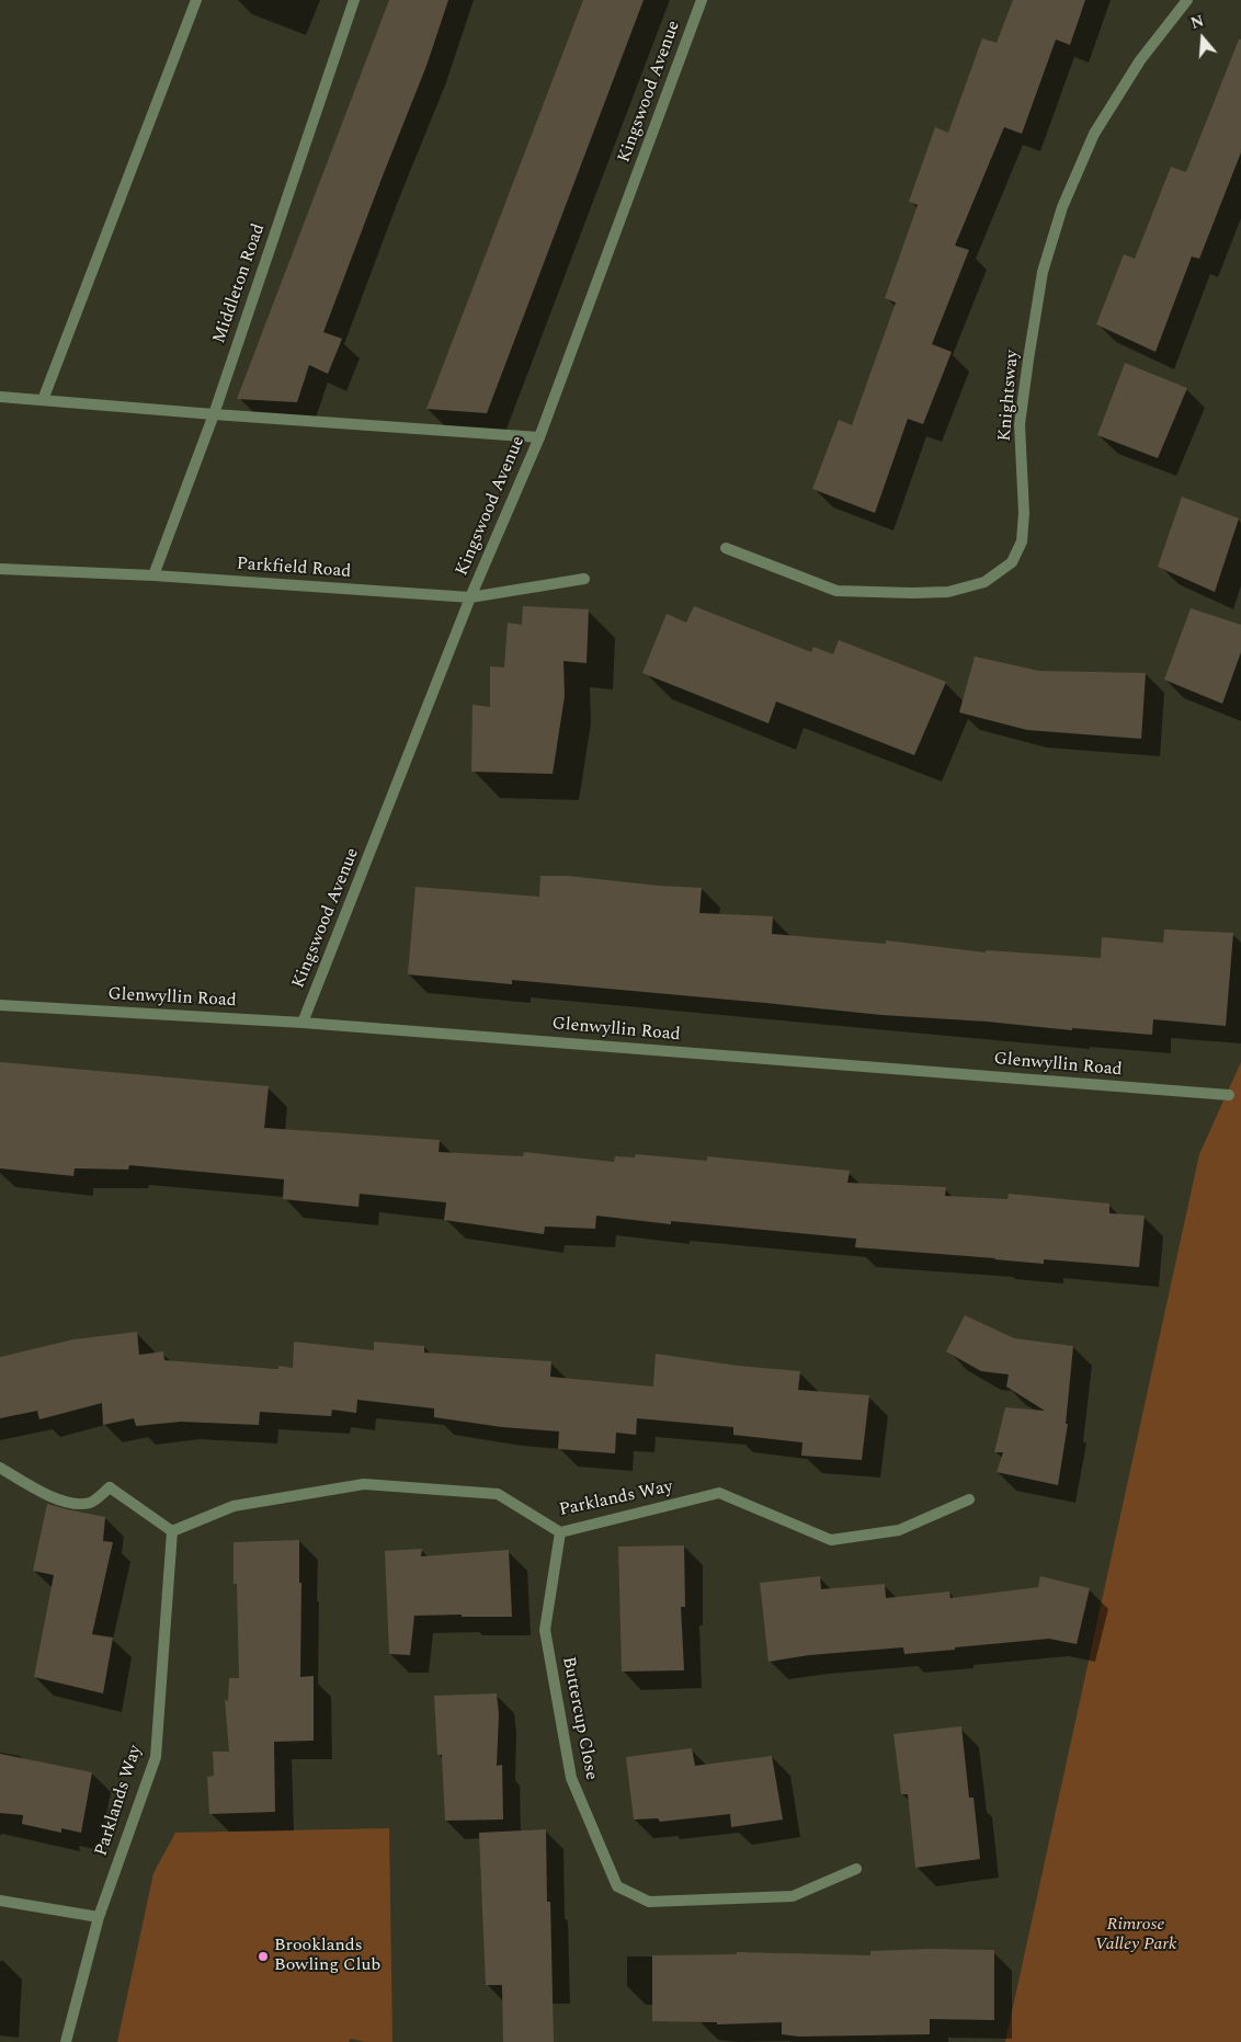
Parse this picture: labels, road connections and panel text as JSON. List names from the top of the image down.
{
  "streets": {
    "street": [
      "Kingswood Avenue",
      "Middleton Road",
      "Knightsway",
      "Parkfield Road",
      "Glenwyllin Road",
      "Parklands Way",
      "Buttercup Close"
    ]
  },
  "crossings": [
    ["Kingswood Avenue", "Parkfield Road"],
    ["Kingswood Avenue", "Glenwyllin Road"],
    ["Middleton Road", "Parkfield Road"],
    ["Parklands Way", "Buttercup Close"]
  ],
  "parks": ["Rimrose Valley Park"],
  "places": ["Brooklands Bowling Club"],
  "north": "top"
}
